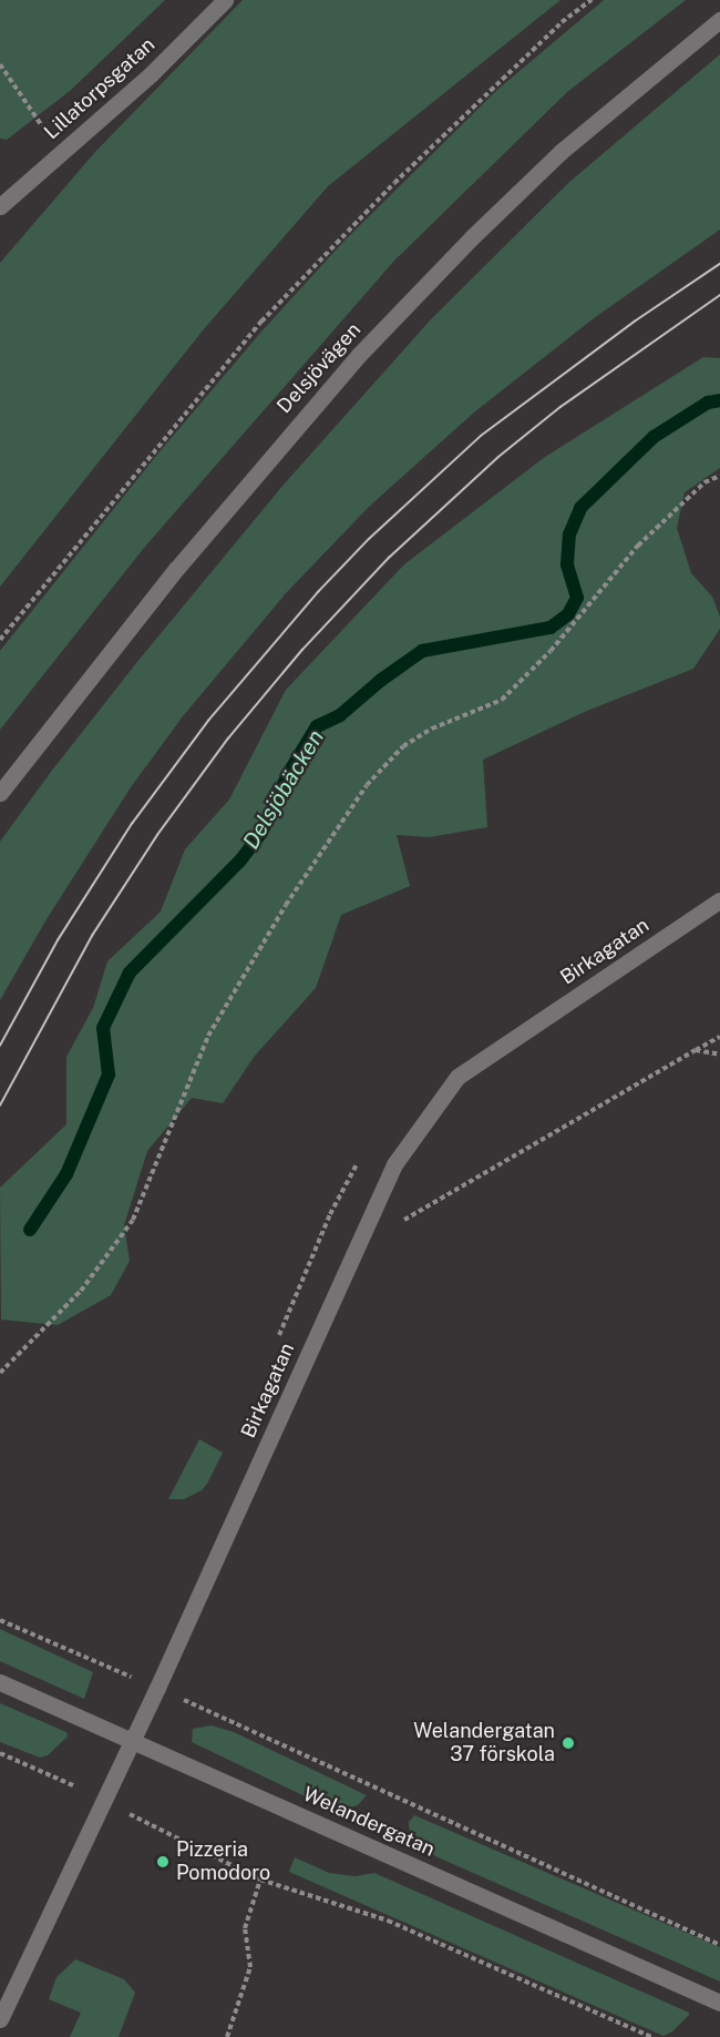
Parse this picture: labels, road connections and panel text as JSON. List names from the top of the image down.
{
  "streets": {
    "street": [
      "Lillatorpsgatan",
      "Delsjövägen",
      "Birkagatan",
      "Welandergatan"
    ]
  },
  "crossings": [
    ["Birkagatan", "Welandergatan"]
  ],
  "water": ["Delsjöbäcken"],
  "places": ["Welandergatan 37 förskola", "Pizzeria Pomodoro"]
}
